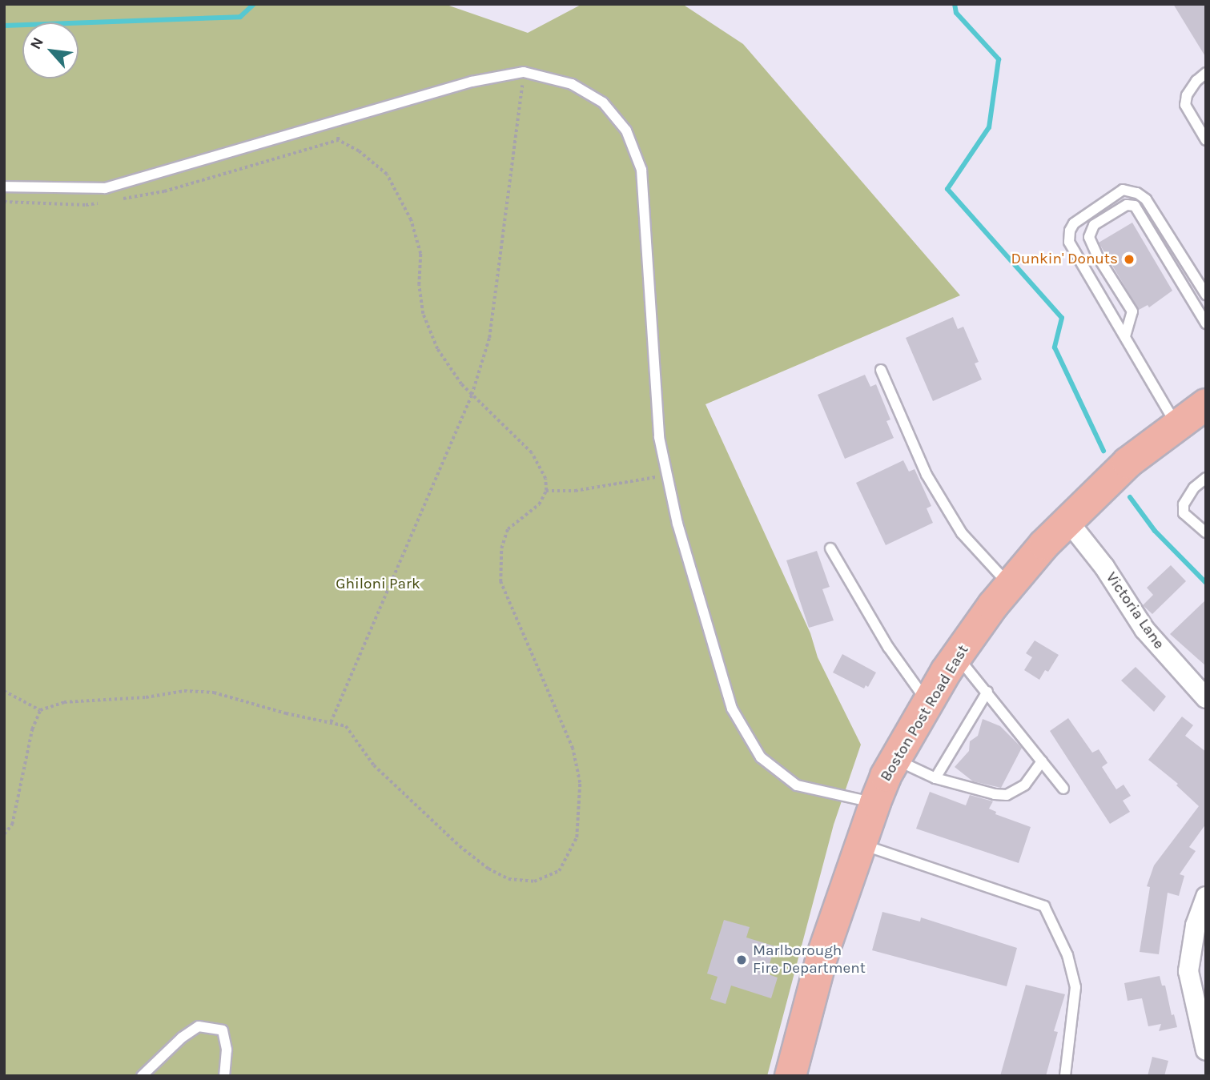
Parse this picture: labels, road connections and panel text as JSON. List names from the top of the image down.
{
  "streets": {
    "main road": ["Boston Post Road East"],
    "street": ["Victoria Lane"]
  },
  "crossings": [
    ["Victoria Lane", "Boston Post Road East"]
  ],
  "parks": ["Ghiloni Park"],
  "places": ["Dunkin' Donuts", "Marlborough Fire Department"],
  "north": "top left"
}
